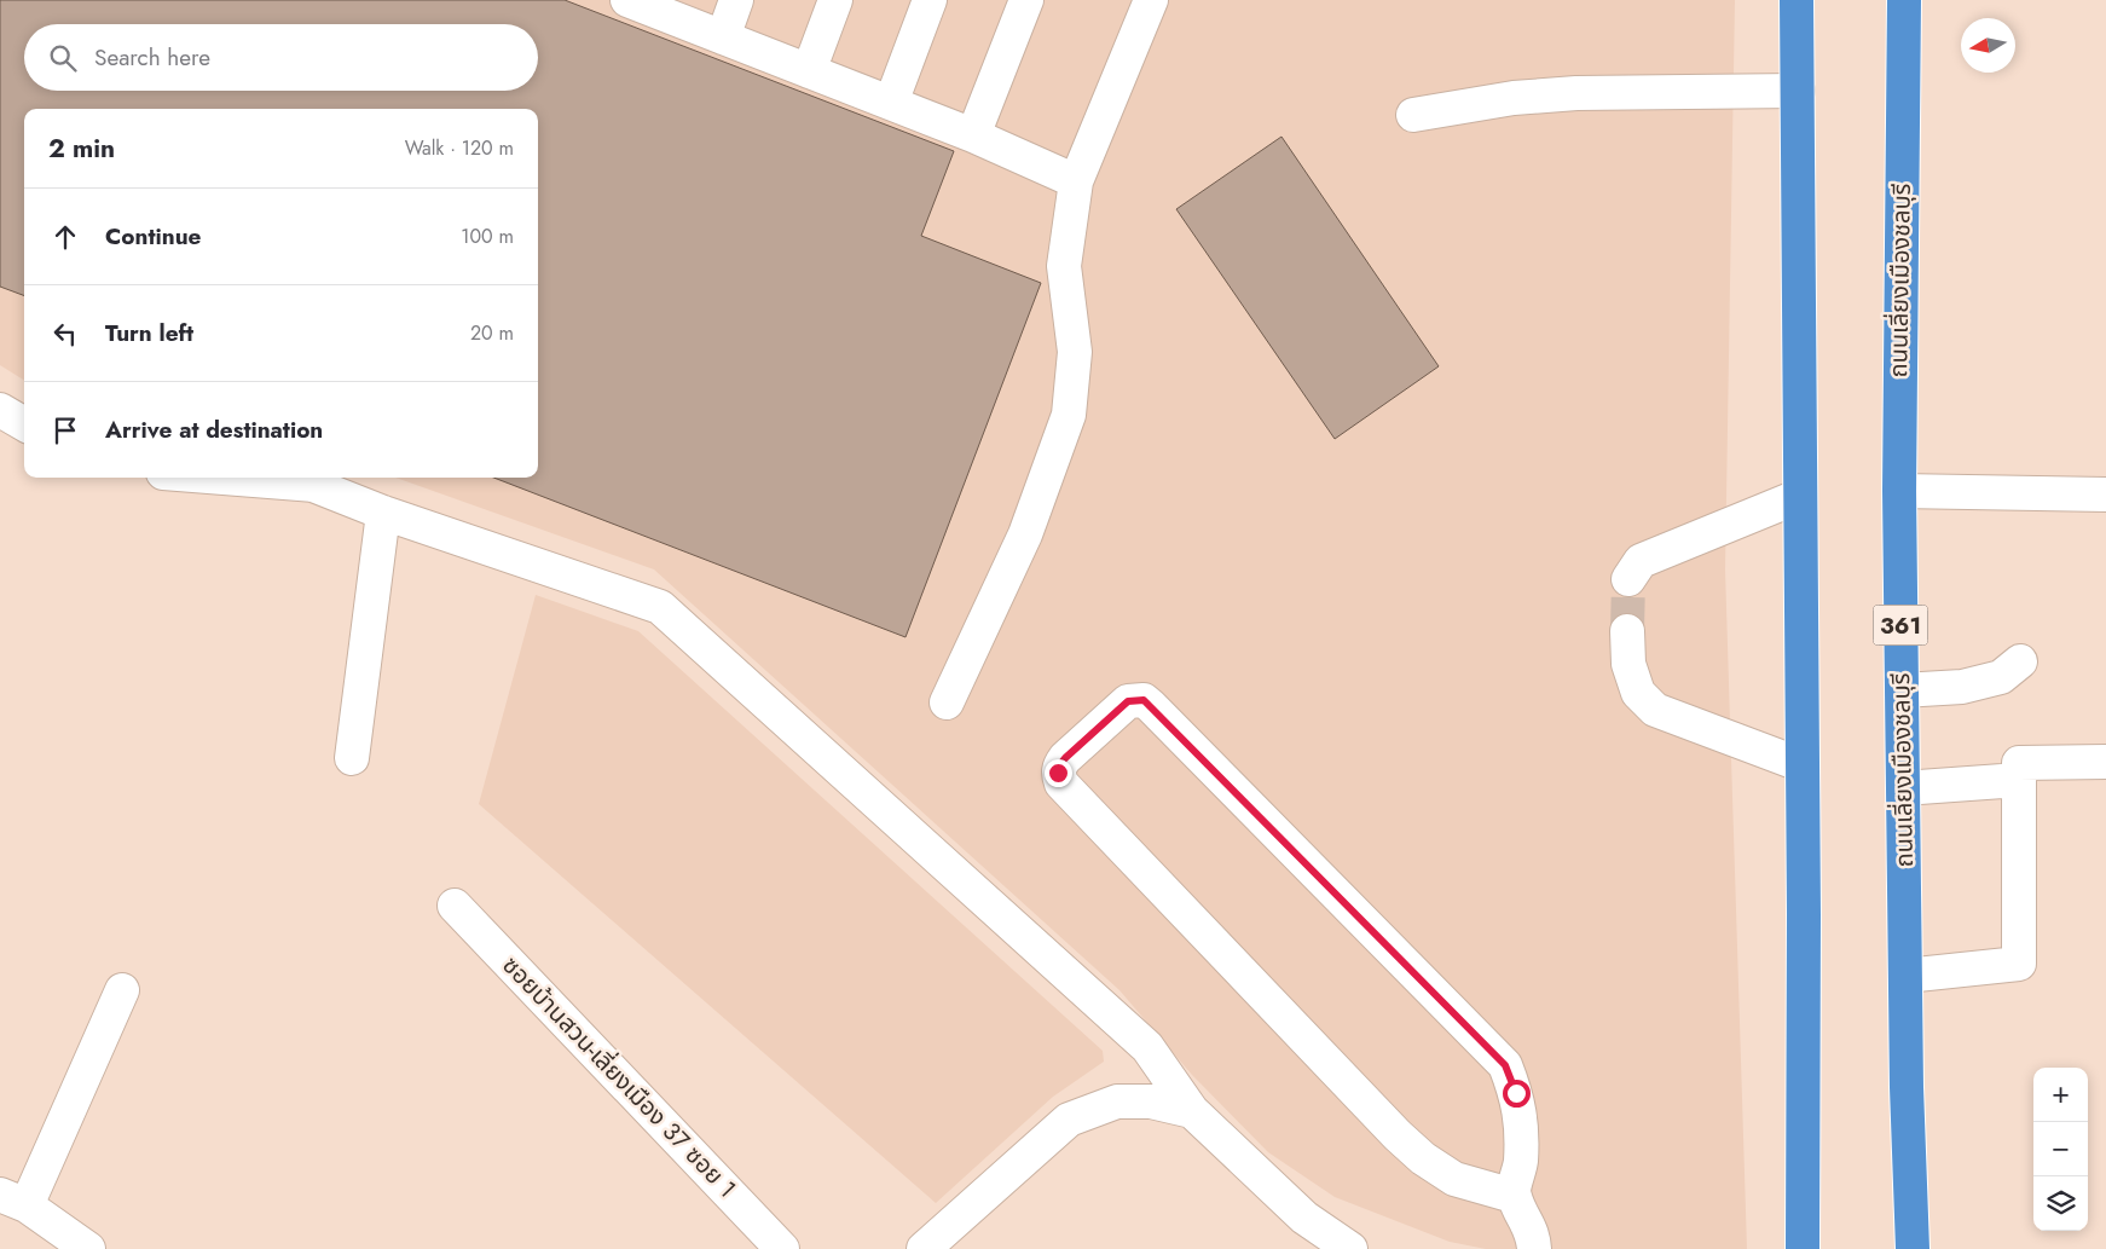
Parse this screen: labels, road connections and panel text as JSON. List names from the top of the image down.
{
  "streets": {
    "highway": ["ถนนเลี่ยงเมืองชลบุรี", "361"],
    "street": ["ซอยบ้านสวน-เลี่ยงเมือง 37 ซอย 1"]
  },
  "north": "left",
  "page": {
    "search": "Search here",
    "heading": ["2 min", "Walk · 120 m"],
    "list": [
      ["Continue", "100 m"],
      ["Turn left", "20 m"],
      "Arrive at destination"
    ],
    "map_buttons": ["+", "−"]
  }
}
